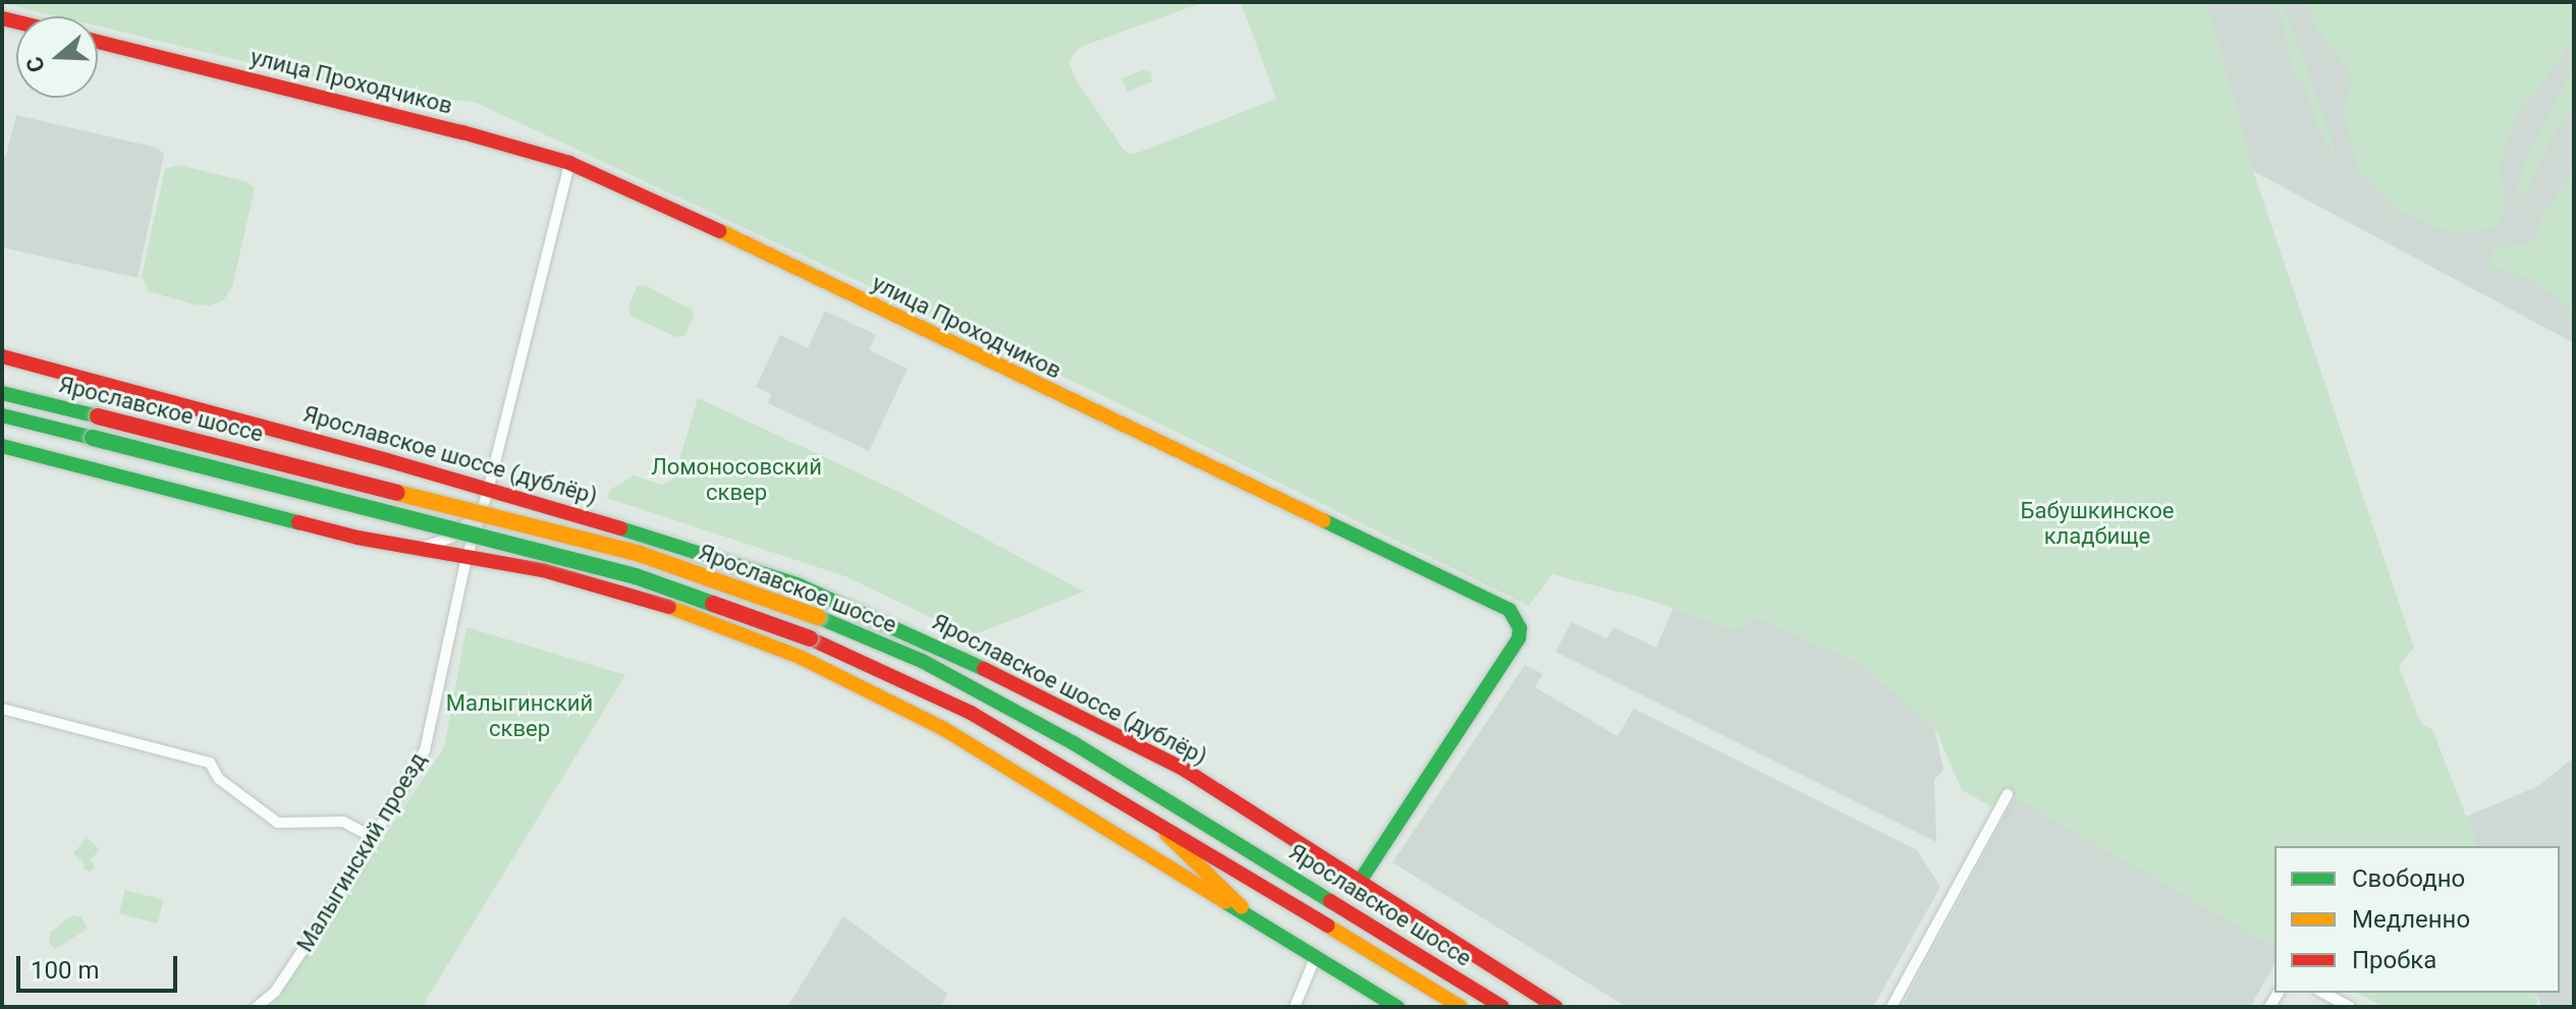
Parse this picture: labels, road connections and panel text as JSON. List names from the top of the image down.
{
  "streets": {
    "street": [
      "улица Проходчиков",
      "Ярославское шоссе",
      "Ярославское шоссе (дублёр)",
      "Малыгинский проезд"
    ]
  },
  "crossings": [
    ["улица Проходчиков", "Ярославское шоссе (дублёр)"],
    ["улица Проходчиков", "Малыгинский проезд"],
    ["Ярославское шоссе (дублёр)", "Малыгинский проезд"]
  ],
  "parks": ["Ломоносовский сквер", "Бабушкинское кладбище", "Малыгинский сквер"],
  "legend": ["Свободно", "Медленно", "Пробка"],
  "scale_bar": "100 m",
  "north": "left"
}
